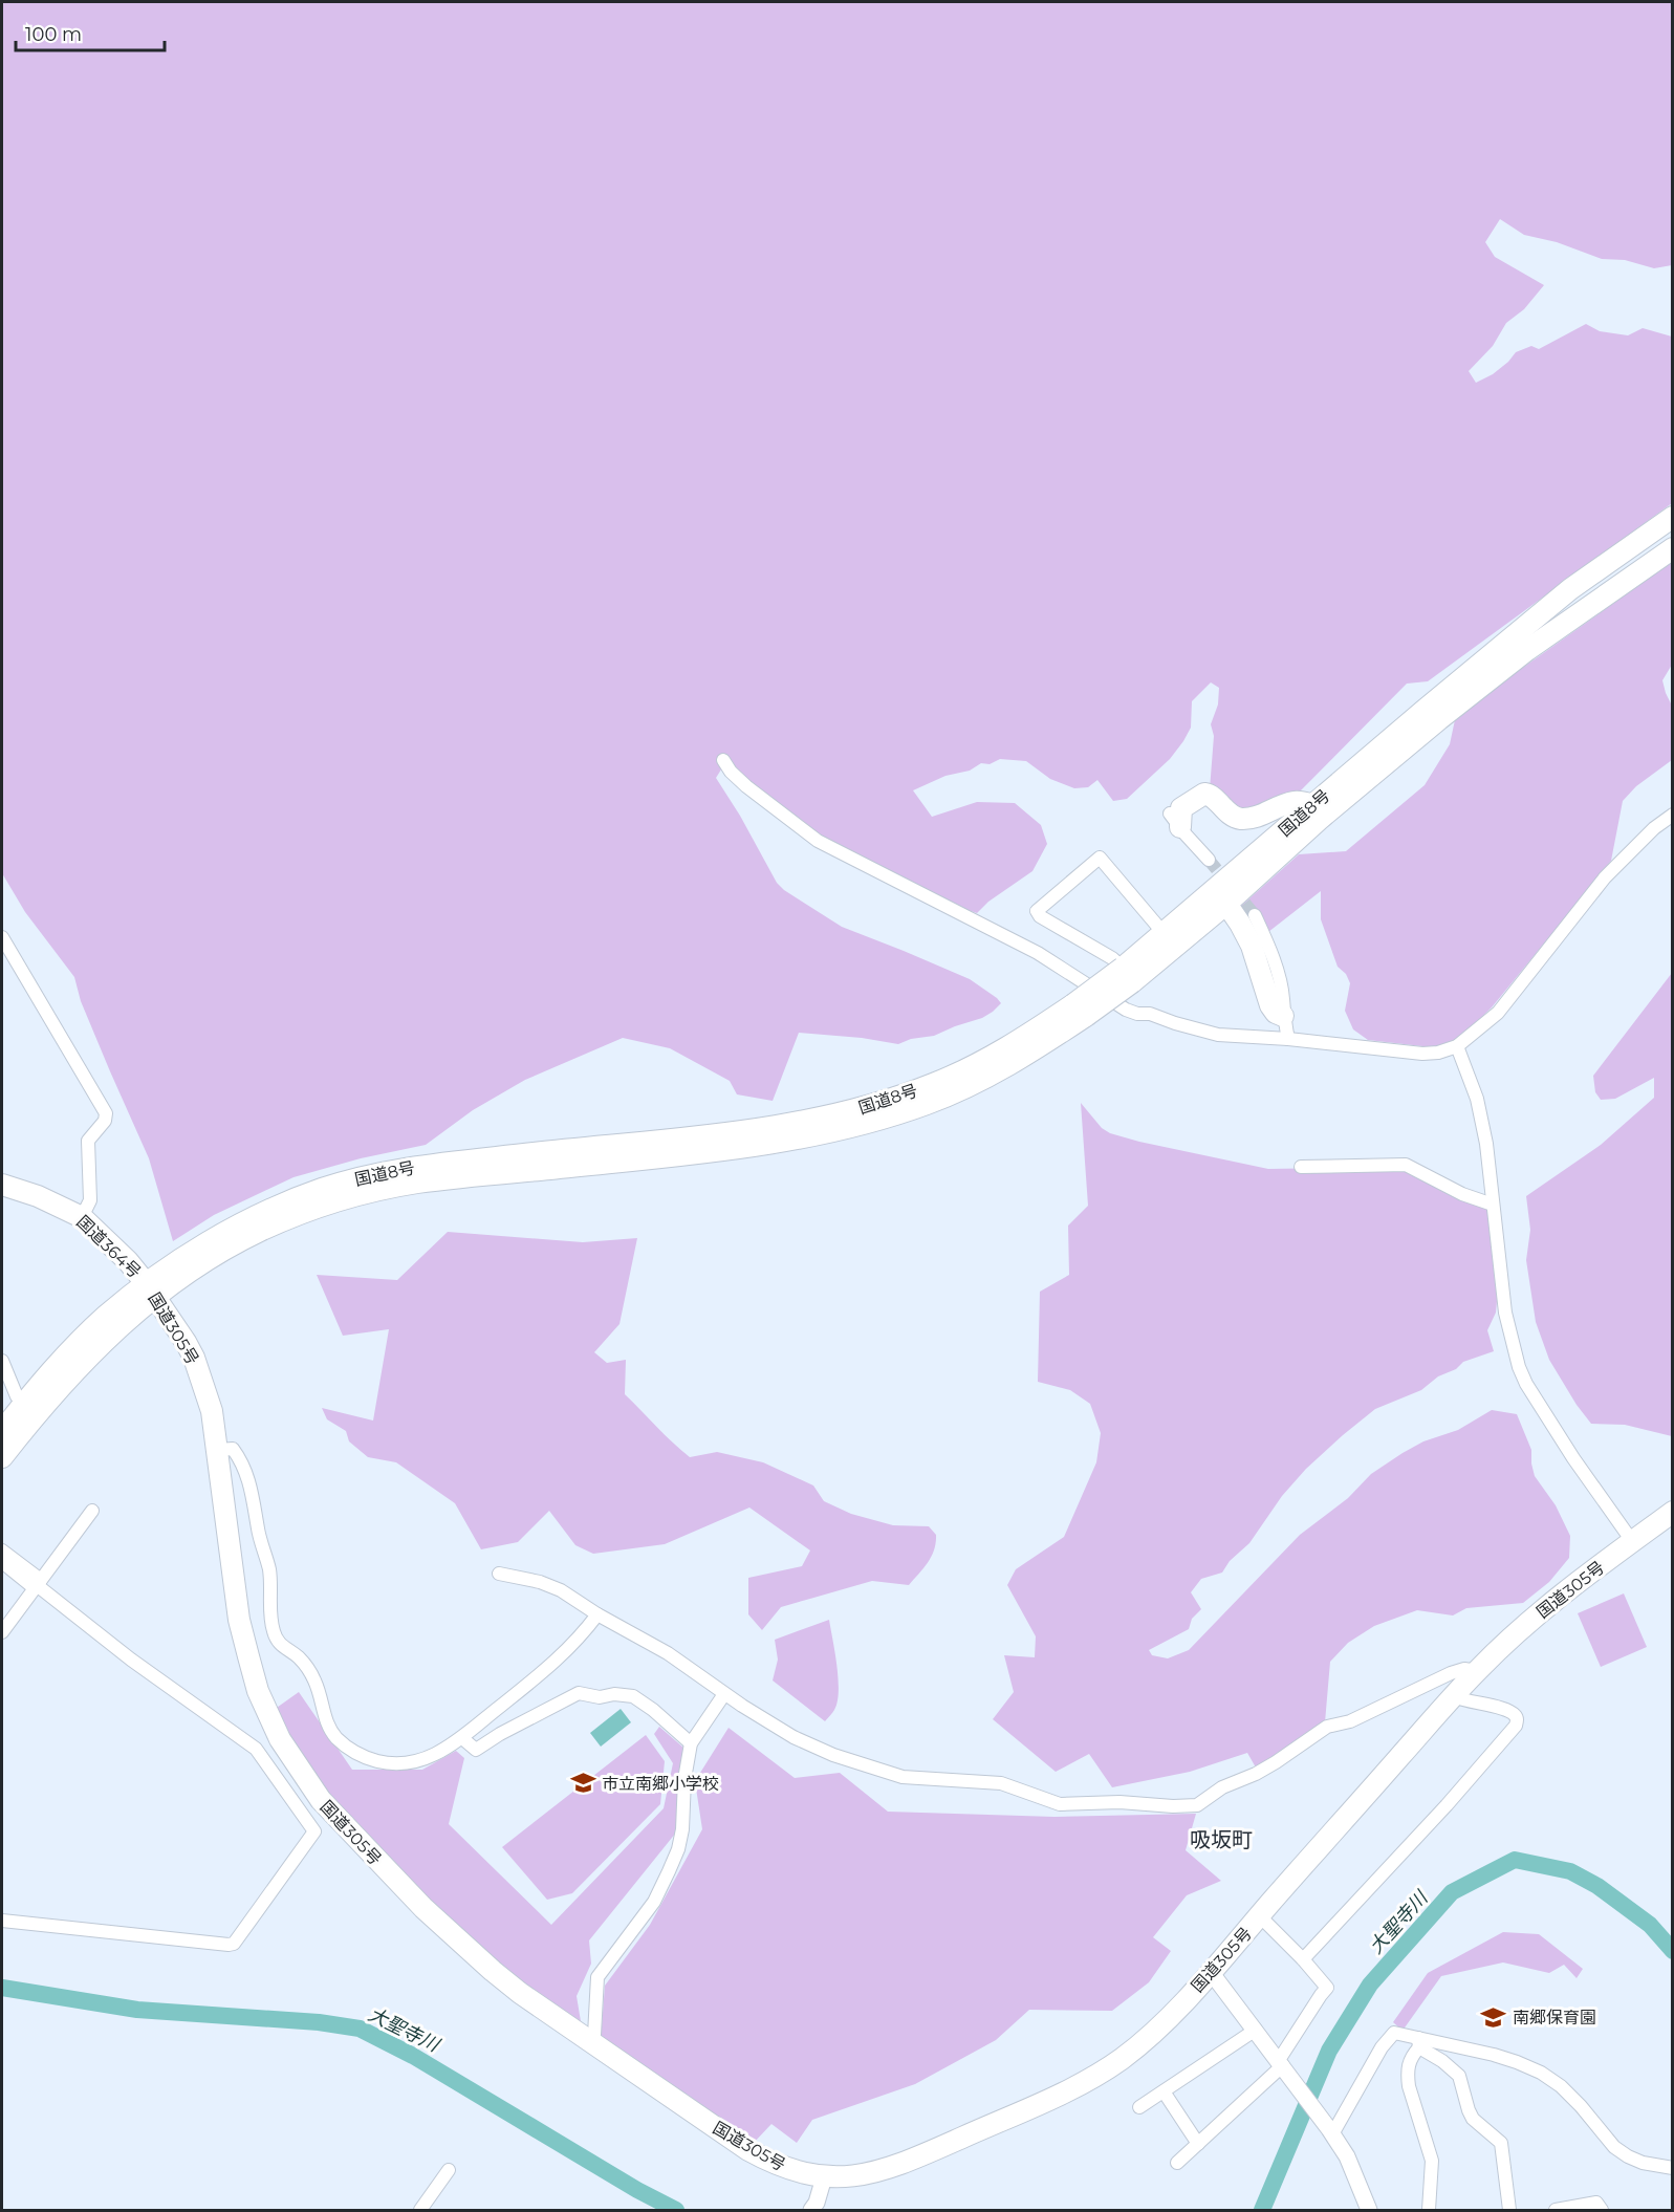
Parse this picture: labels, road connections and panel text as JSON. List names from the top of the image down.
{
  "streets": {
    "highway": ["国道8号", "国道364号", "国道305号"]
  },
  "crossings": [
    ["国道8号", "国道364号"],
    ["国道8号", "国道305号"],
    ["国道364号", "国道305号"]
  ],
  "districts": ["吸坂町"],
  "water": ["大聖寺川"],
  "places": {
    "school or university": ["市立南郷小学校", "南郷保育園"]
  },
  "scale_bar": "100 m"
}
